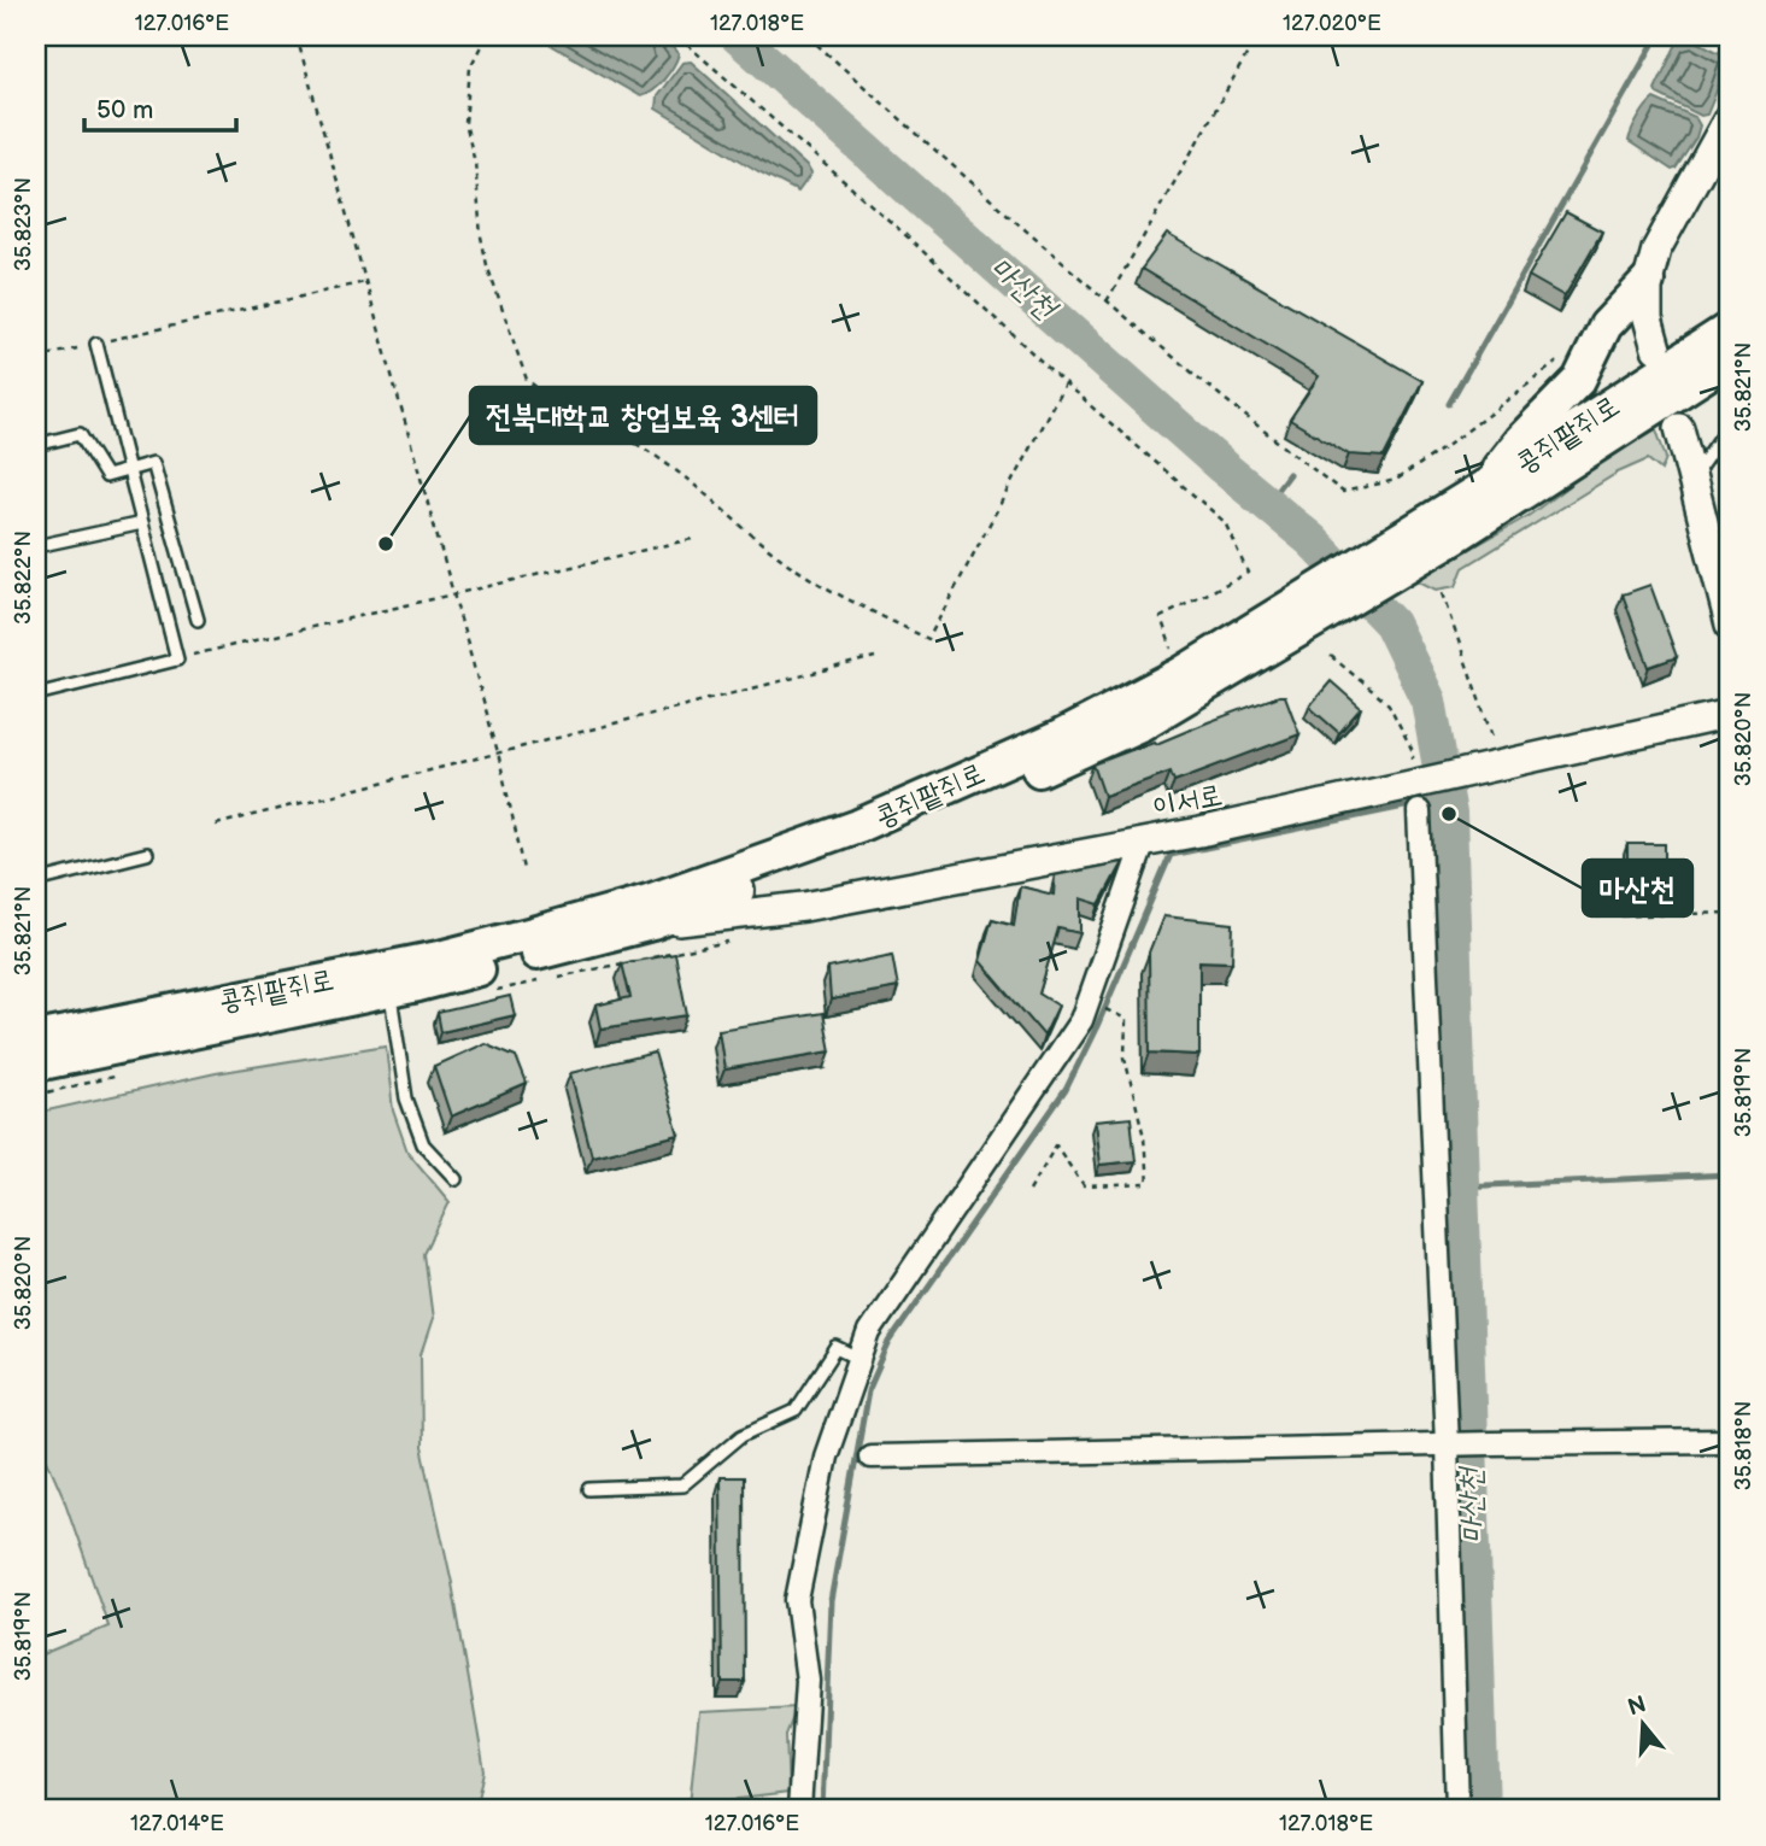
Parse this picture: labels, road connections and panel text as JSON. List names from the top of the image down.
{
  "streets": {
    "main road": ["콩쥐팥쥐로"],
    "street": ["이서로"]
  },
  "crossings": [
    ["콩쥐팥쥐로", "이서로"]
  ],
  "water": ["마산천"],
  "places": ["전북대학교 창업보육 3센터", "마산천"],
  "scale_bar": "50 m",
  "north": "top",
  "coordinates": [
    "127.016°E",
    "127.018°E",
    "127.020°E",
    "35.823°N",
    "35.821°N",
    "35.822°N",
    "35.820°N",
    "35.819°N",
    "35.818°N",
    "127.014°E"
  ]
}
